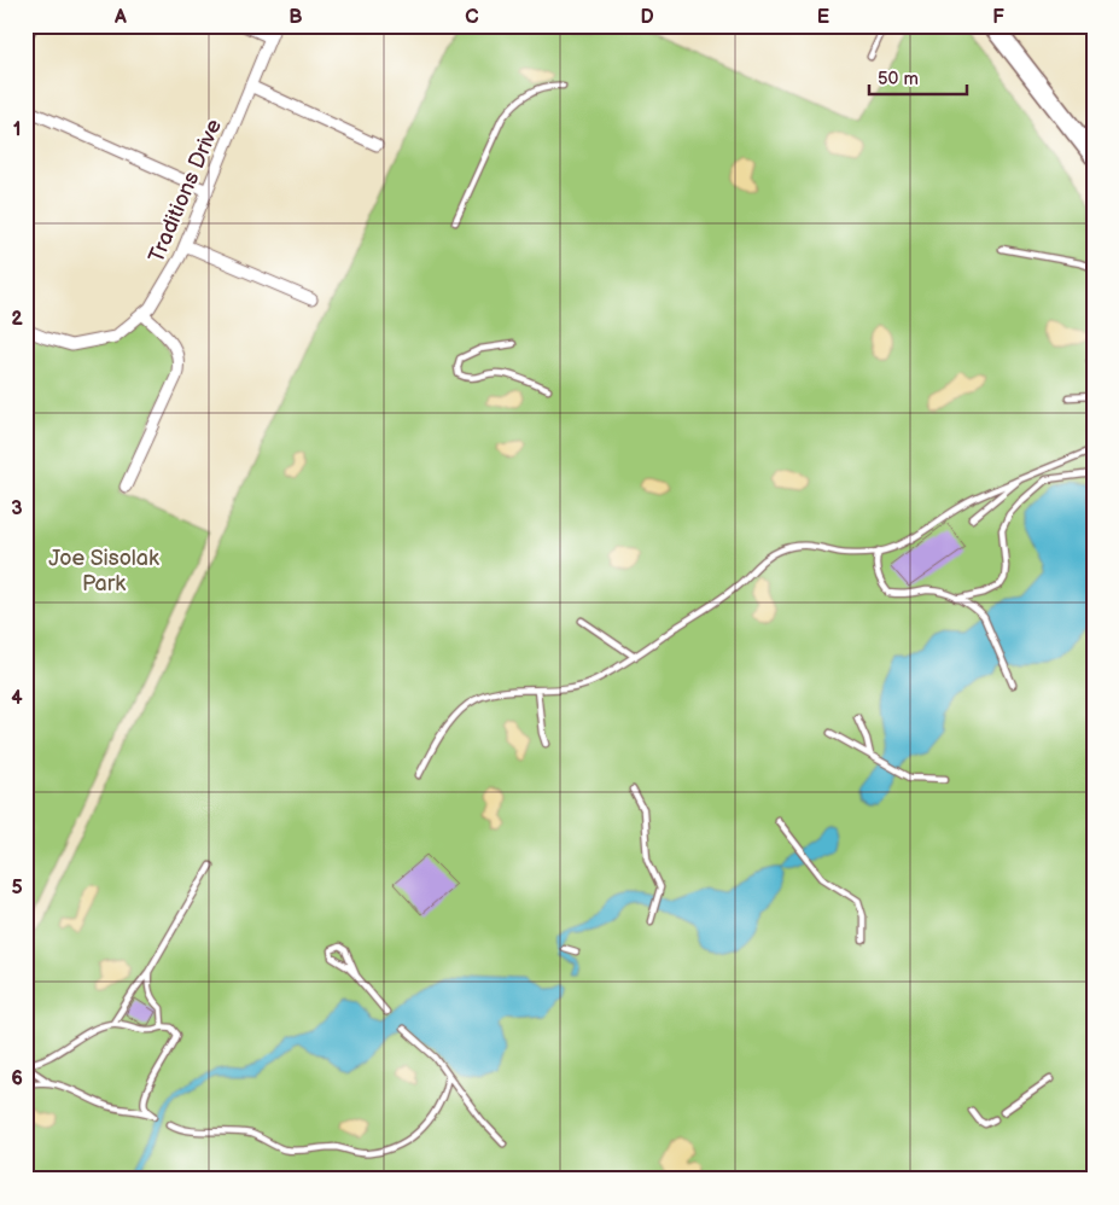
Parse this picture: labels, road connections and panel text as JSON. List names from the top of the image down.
{
  "streets": {
    "street": ["Traditions Drive"]
  },
  "parks": ["Joe Sisolak Park"],
  "scale_bar": "50 m",
  "grid": {
    "columns": [
      "A",
      "B",
      "C",
      "D",
      "E",
      "F"
    ],
    "rows": [
      "1",
      "2",
      "3",
      "4",
      "5",
      "6"
    ]
  }
}
